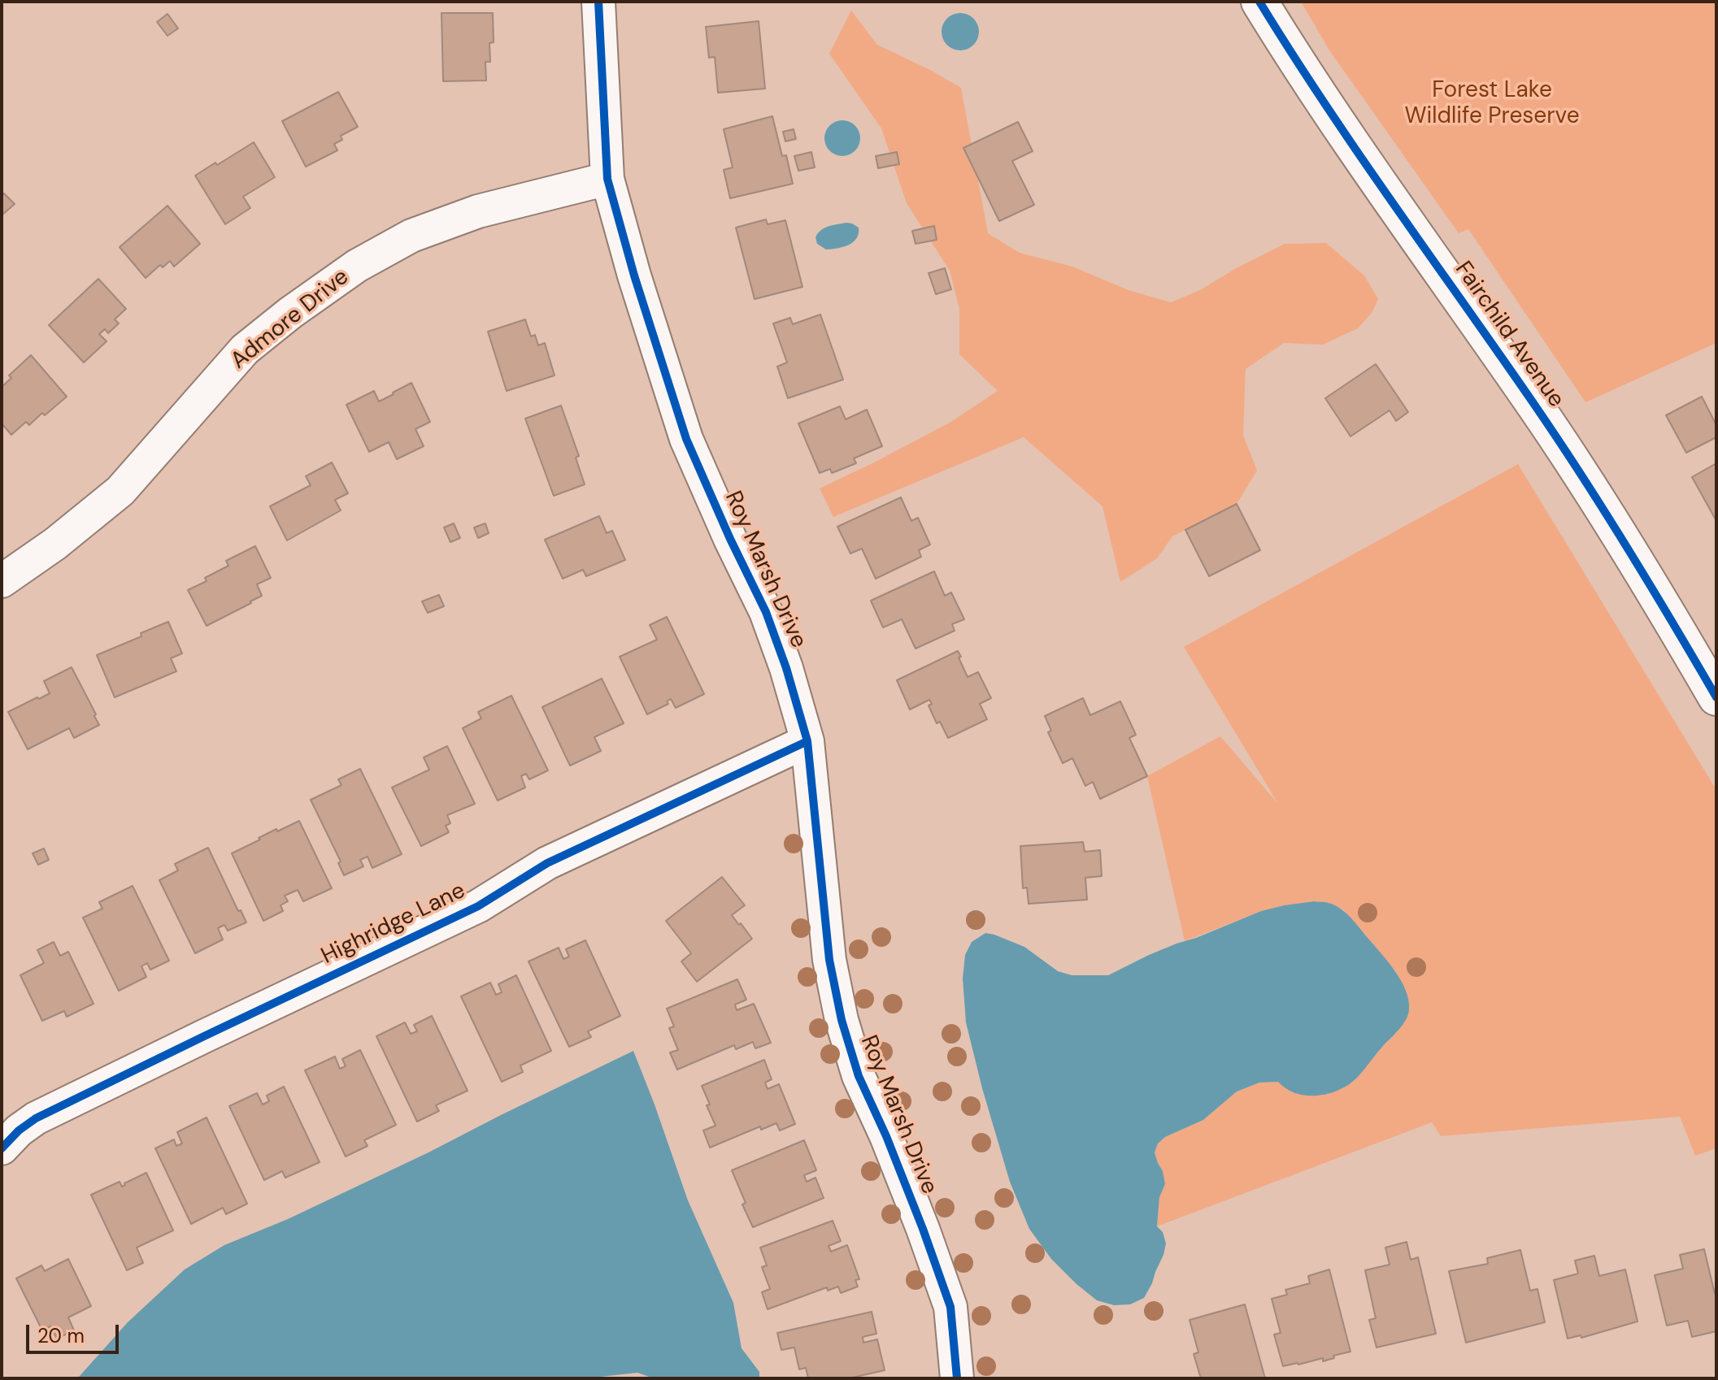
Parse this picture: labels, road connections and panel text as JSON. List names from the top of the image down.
{
  "streets": {
    "main road": ["Fairchild Avenue"],
    "street": ["Admore Drive", "Roy Marsh Drive", "Highridge Lane"]
  },
  "crossings": [
    ["Admore Drive", "Roy Marsh Drive"],
    ["Roy Marsh Drive", "Highridge Lane"]
  ],
  "parks": ["Forest Lake Wildlife Preserve"],
  "scale_bar": "20 m"
}
